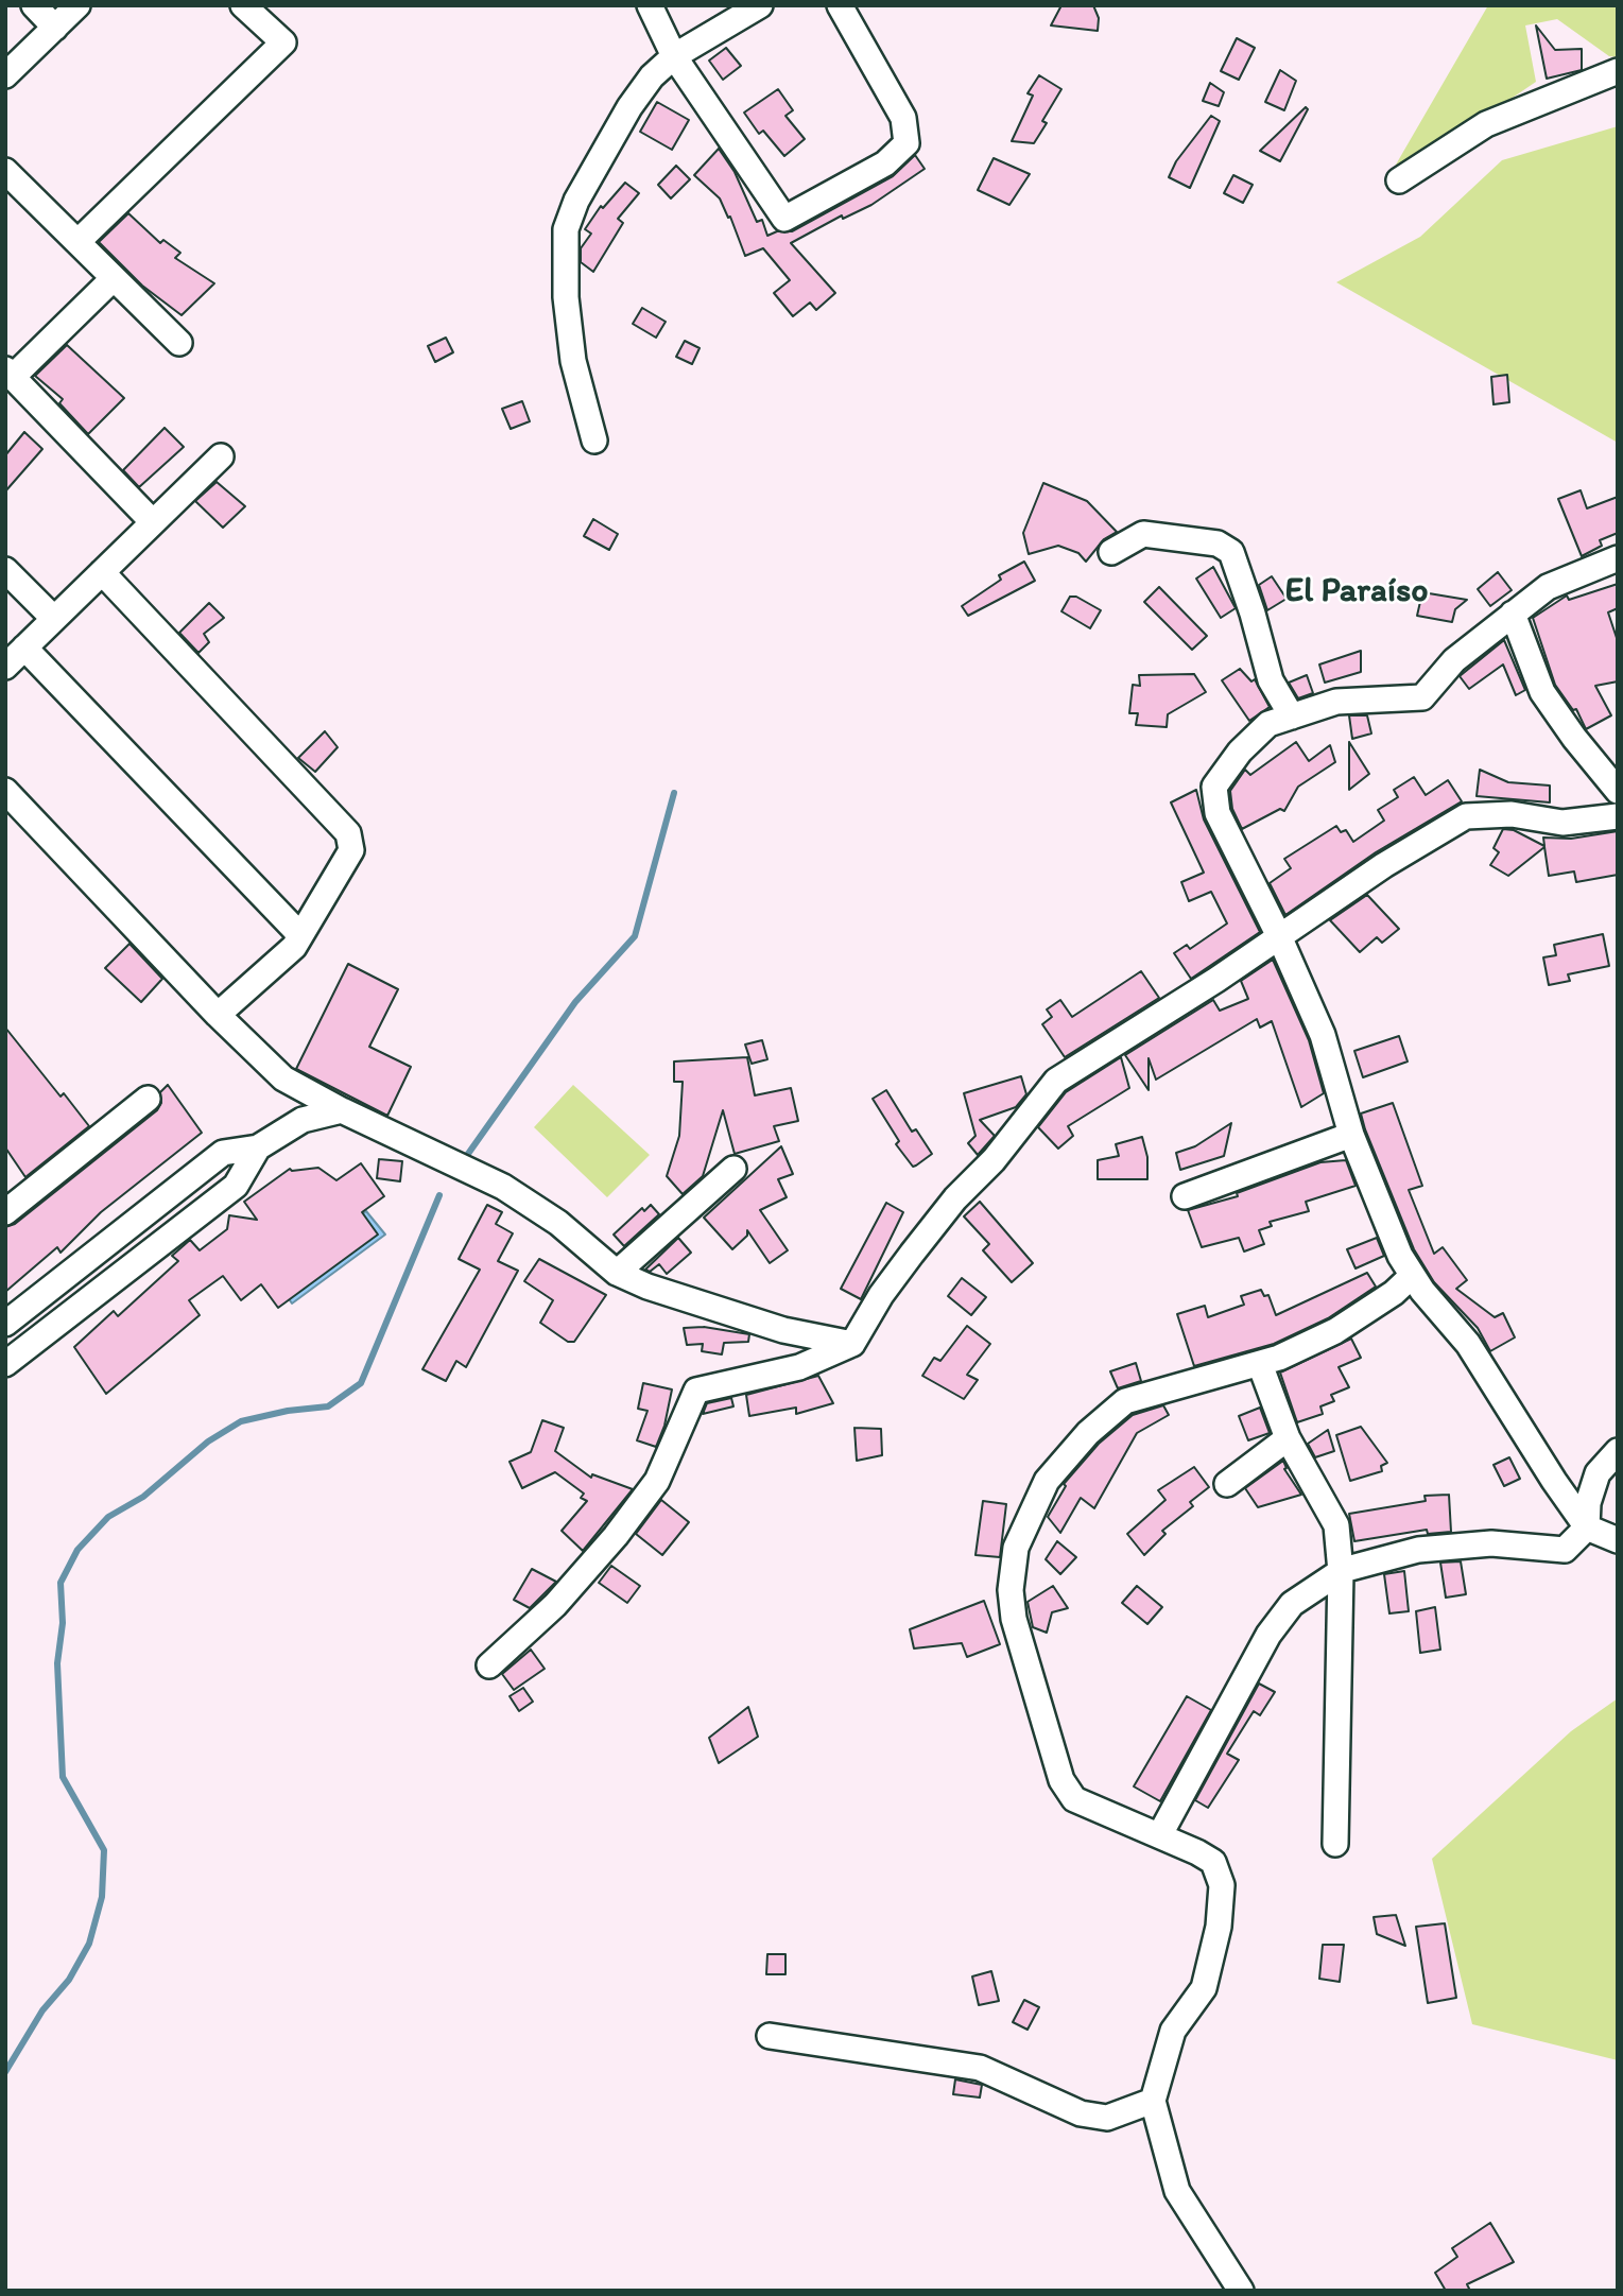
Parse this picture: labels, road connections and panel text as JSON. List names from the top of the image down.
{
  "districts": ["El Paraíso"]
}
